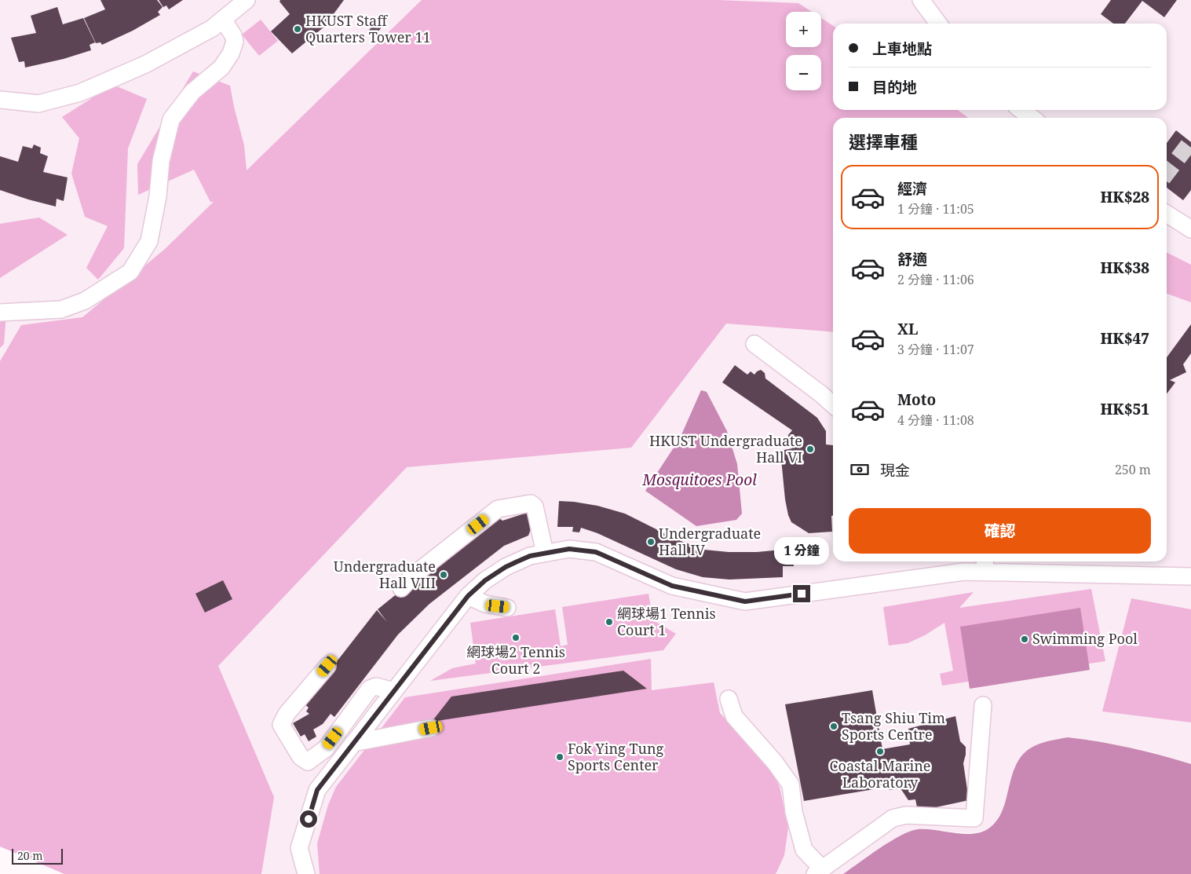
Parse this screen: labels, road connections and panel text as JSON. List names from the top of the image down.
{
  "water": ["Mosquitoes Pool"],
  "places": [
    "HKUST Staff Quarters Tower 11",
    "HKUST Undergraduate Hall VI",
    "Undergraduate Hall IV",
    "Undergraduate Hall VIII",
    "網球場1 Tennis Court 1",
    "網球場2 Tennis Court 2",
    "Swimming Pool",
    "Tsang Shiu Tim Sports Centre",
    "Coastal Marine Laboratory",
    "Fok Ying Tung Sports Center"
  ],
  "scale_bar": "20 m",
  "page": {
    "map_buttons": ["+", "−"],
    "banner": ["上車地點", "目的地"],
    "heading": "選擇車種",
    "list": [
      {
        "name": "經濟",
        "note": "1 分鐘 · 11:05",
        "value": "HK$28"
      },
      {
        "name": "舒適",
        "note": "2 分鐘 · 11:06",
        "value": "HK$38"
      },
      {
        "name": "XL",
        "note": "3 分鐘 · 11:07",
        "value": "HK$47"
      },
      {
        "name": "Moto",
        "note": "4 分鐘 · 11:08",
        "value": "HK$51"
      }
    ],
    "pay": ["現金", "250 m"],
    "buttons": "確認",
    "bubble": "1 分鐘",
    "scale": "20 m"
  }
}
